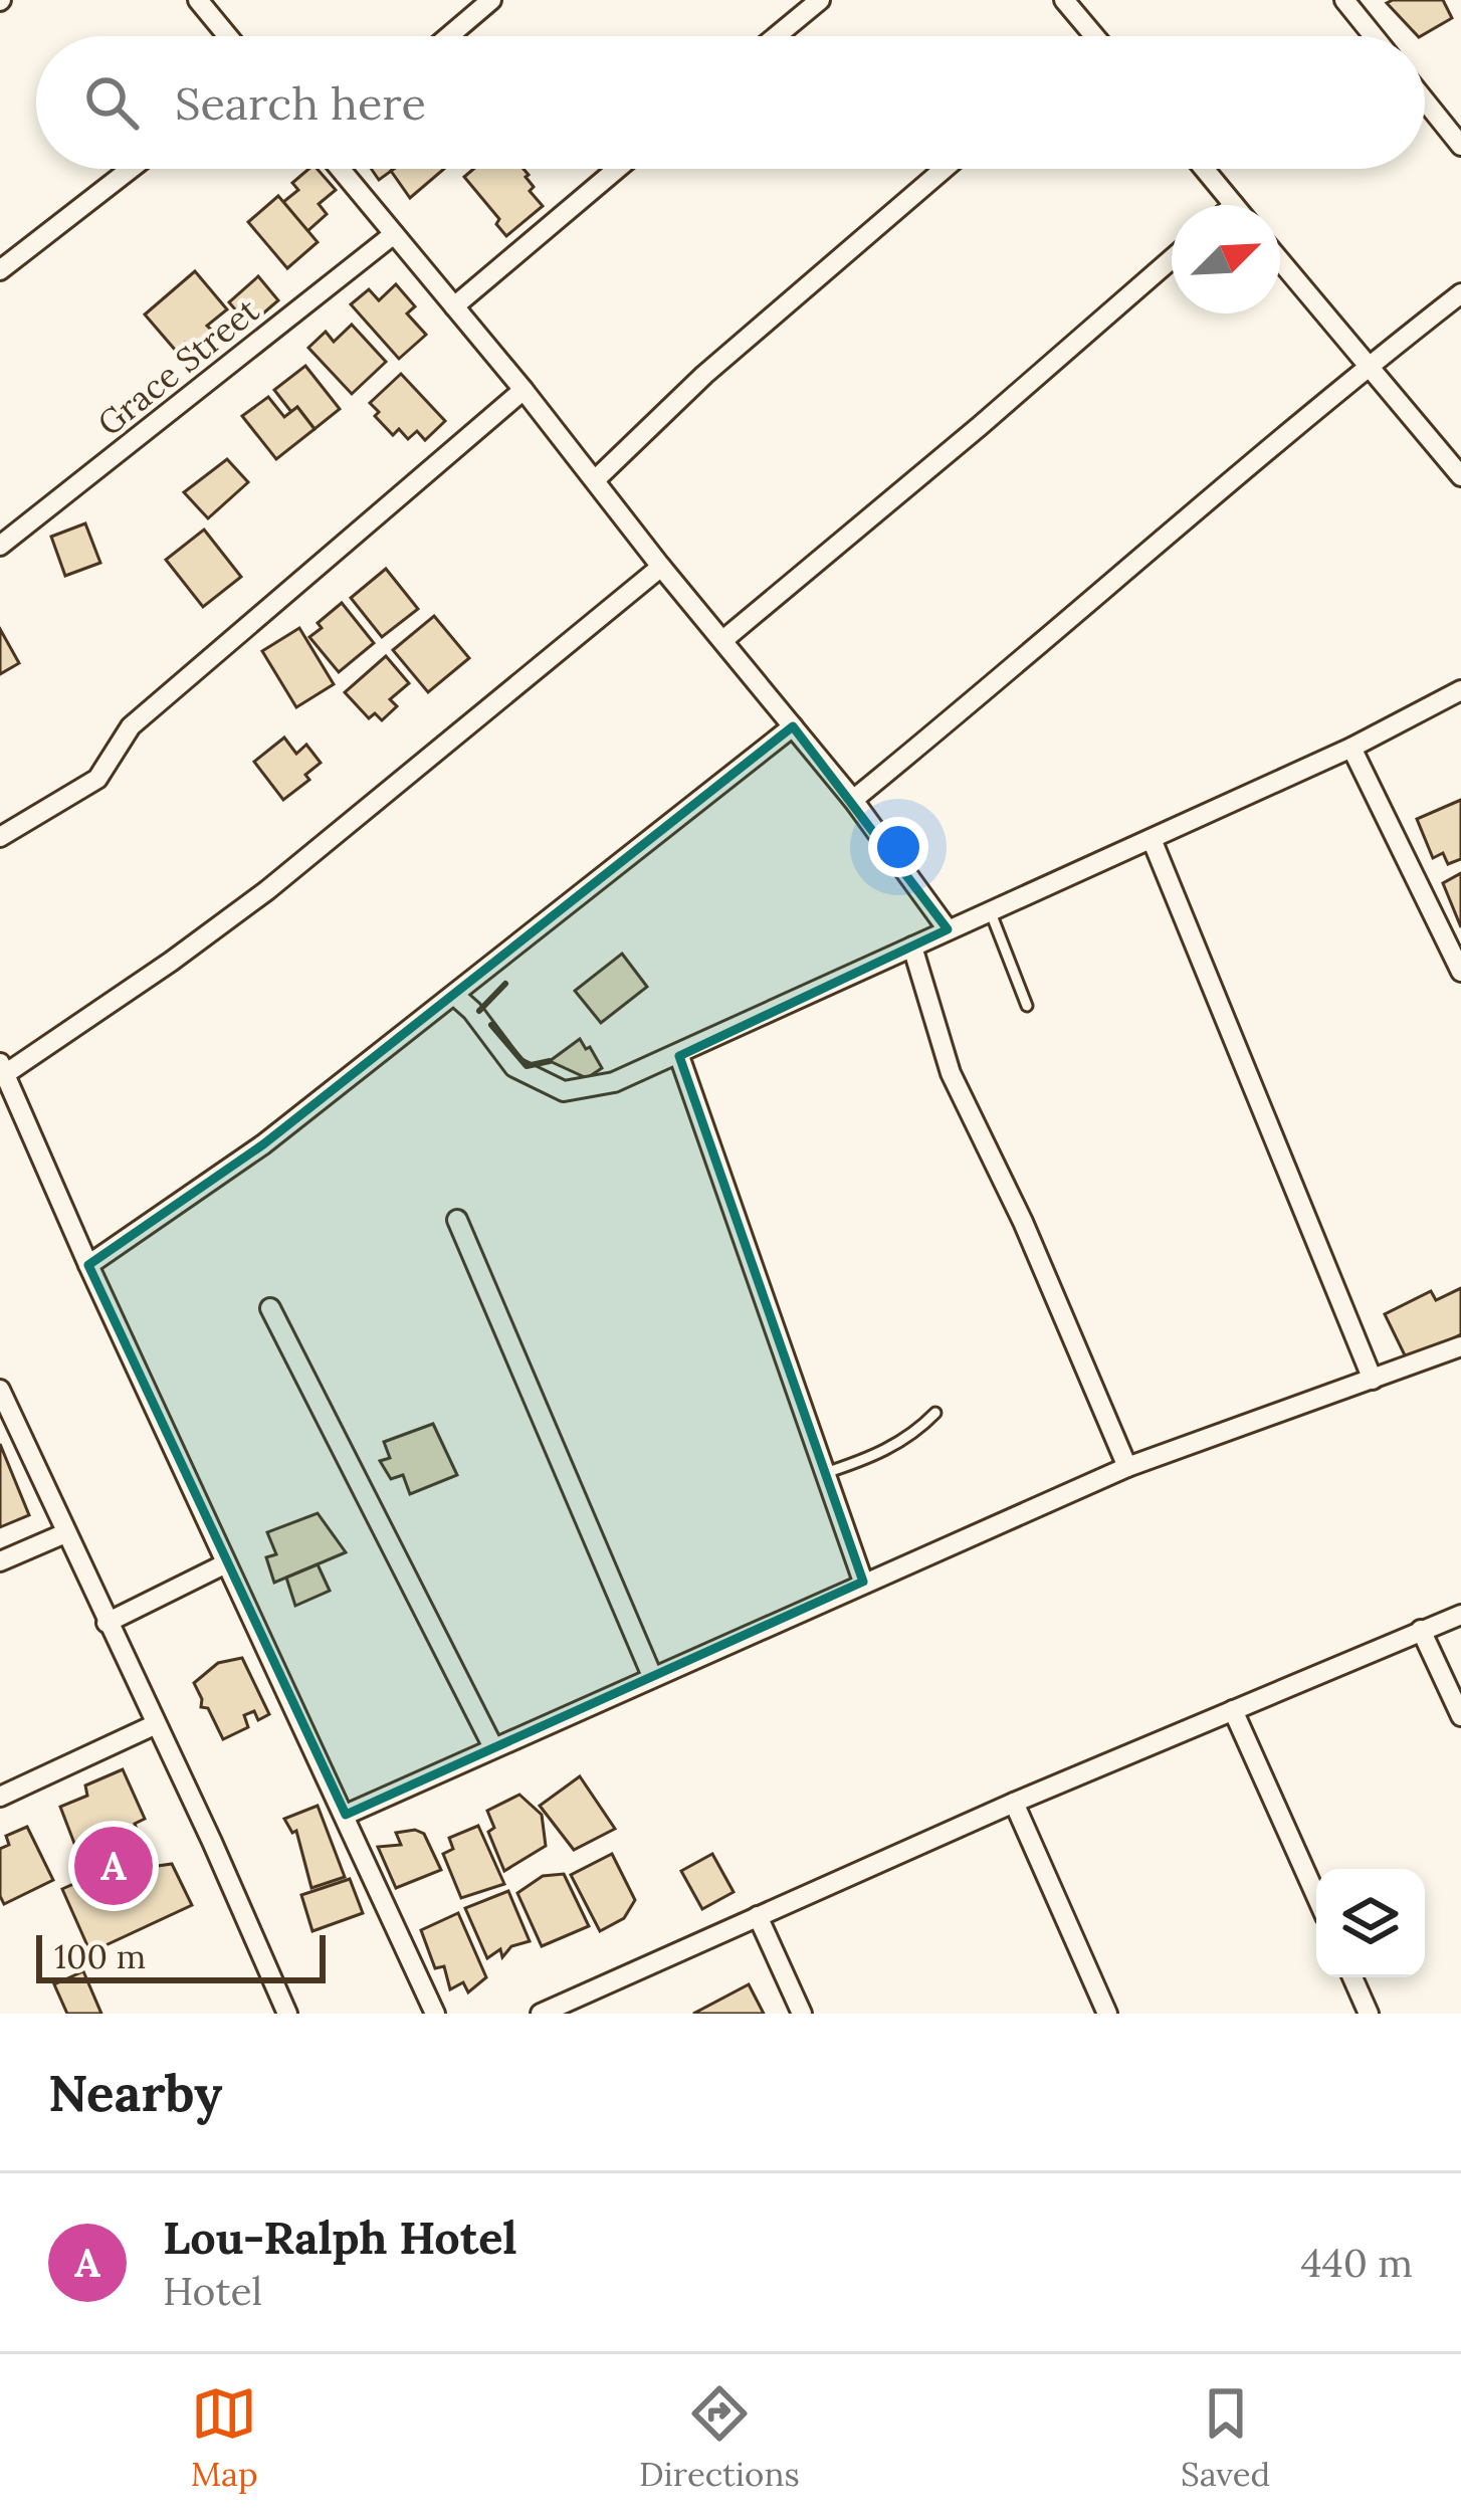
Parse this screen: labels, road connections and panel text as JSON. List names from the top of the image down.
{
  "streets": {
    "street": ["Grace Street"]
  },
  "scale_bar": "100 m",
  "north": "top right",
  "page": {
    "search": "Search here",
    "pins": "A",
    "scale": "100 m",
    "heading": "Nearby",
    "list": [
      {
        "mark": "A",
        "name": "Lou-Ralph Hotel",
        "note": "Hotel",
        "value": "440 m"
      }
    ],
    "nav": ["Map", "Directions", "Saved"]
  }
}
